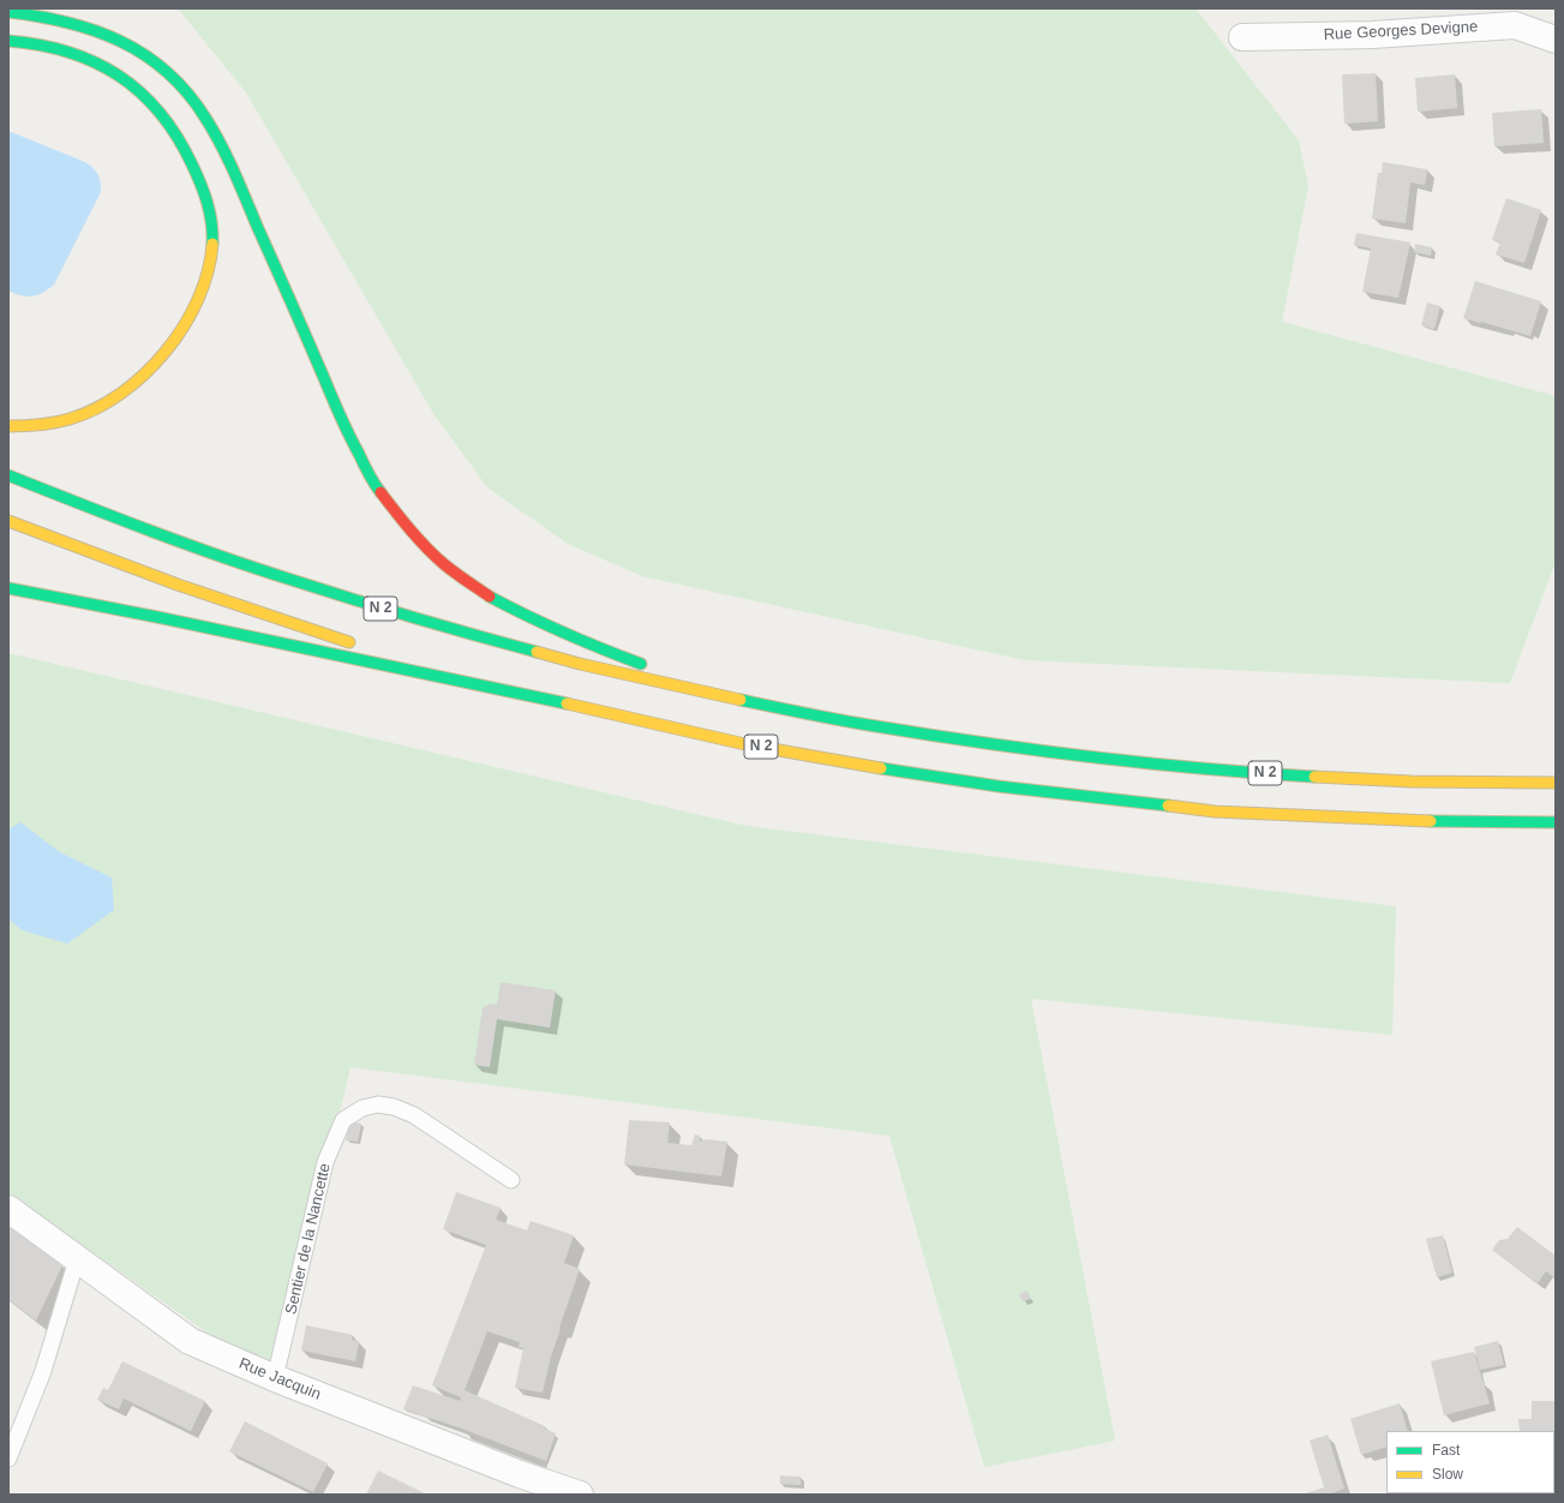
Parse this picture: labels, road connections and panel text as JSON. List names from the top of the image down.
{
  "streets": {
    "highway": ["N 2"],
    "street": ["Rue Georges Devigne", "Rue Jacquin"],
    "lane": ["Sentier de la Nancette"]
  },
  "crossings": [
    ["Sentier de la Nancette", "Rue Jacquin"]
  ],
  "legend": ["Fast", "Slow"]
}
